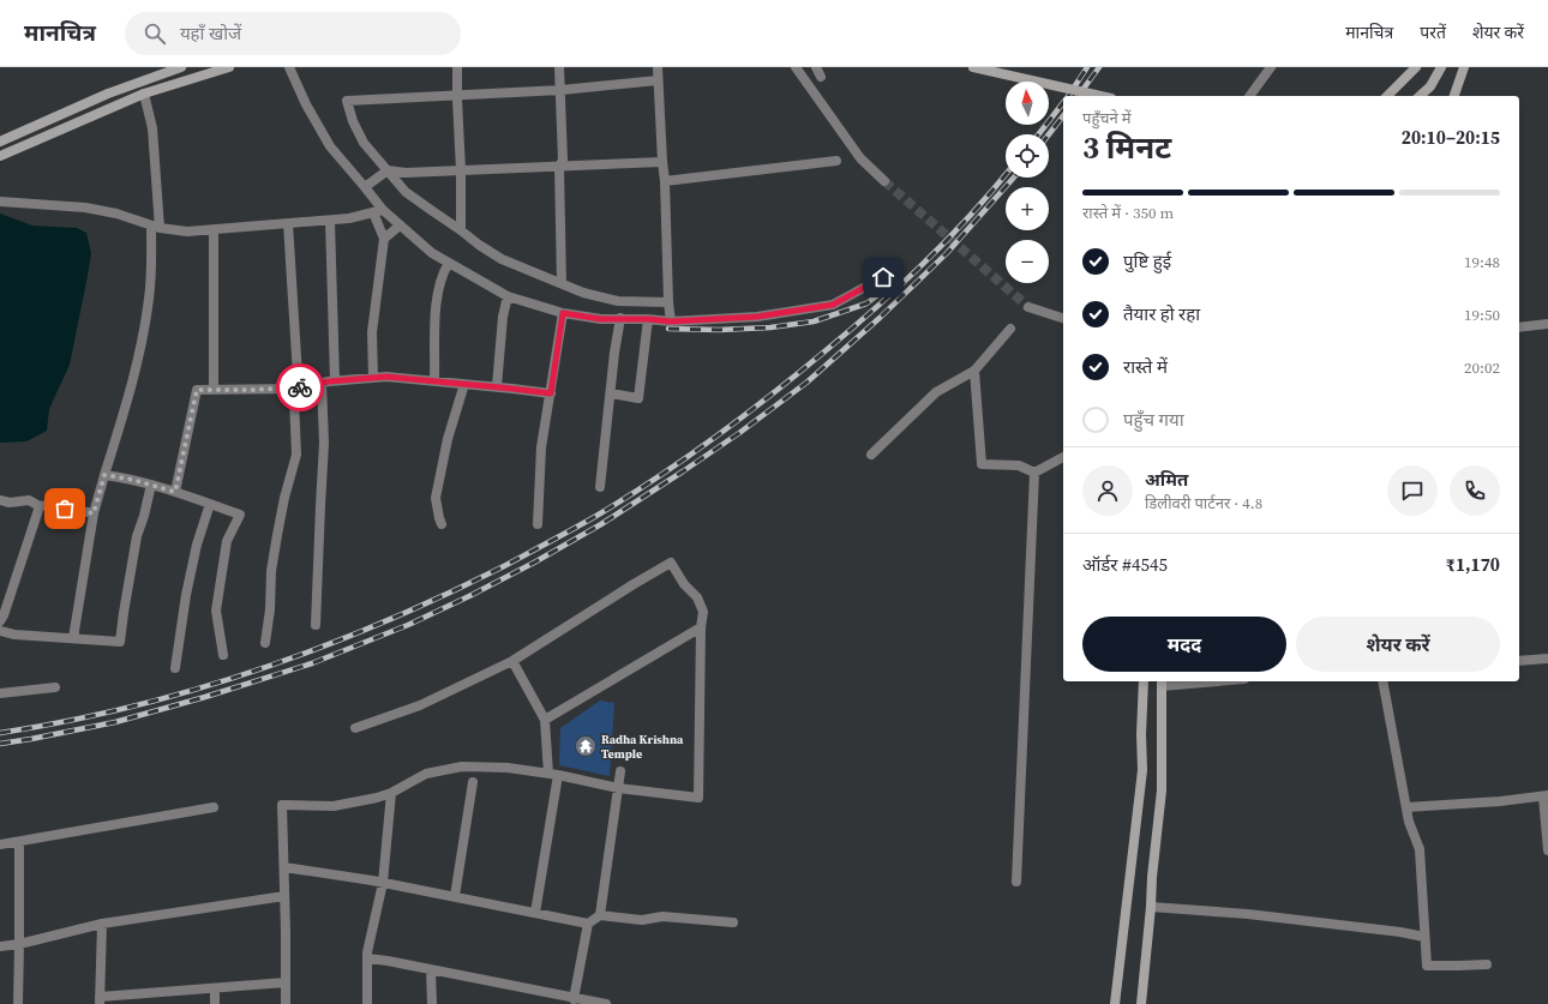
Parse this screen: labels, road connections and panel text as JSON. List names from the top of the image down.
{
  "places": {
    "temple": ["Radha Krishna Temple"]
  },
  "north": "top",
  "page": {
    "header": "मानचित्र",
    "search": "यहाँ खोजें",
    "nav": ["मानचित्र", "परतें", "शेयर करें"],
    "map_buttons": ["+", "−"],
    "heading": ["3 मिनट", "पहुँचने में", "20:10–20:15"],
    "panel": [
      "अमित",
      "डिलीवरी पार्टनर · 4.8",
      "ऑर्डर #4545",
      "₹1,170"
    ],
    "bar": "रास्ते में · 350 m",
    "list": [
      ["पुष्टि हुई", "19:48"],
      ["तैयार हो रहा", "19:50"],
      ["रास्ते में", "20:02"],
      "पहुँच गया"
    ],
    "buttons": ["मदद", "शेयर करें"]
  }
}
